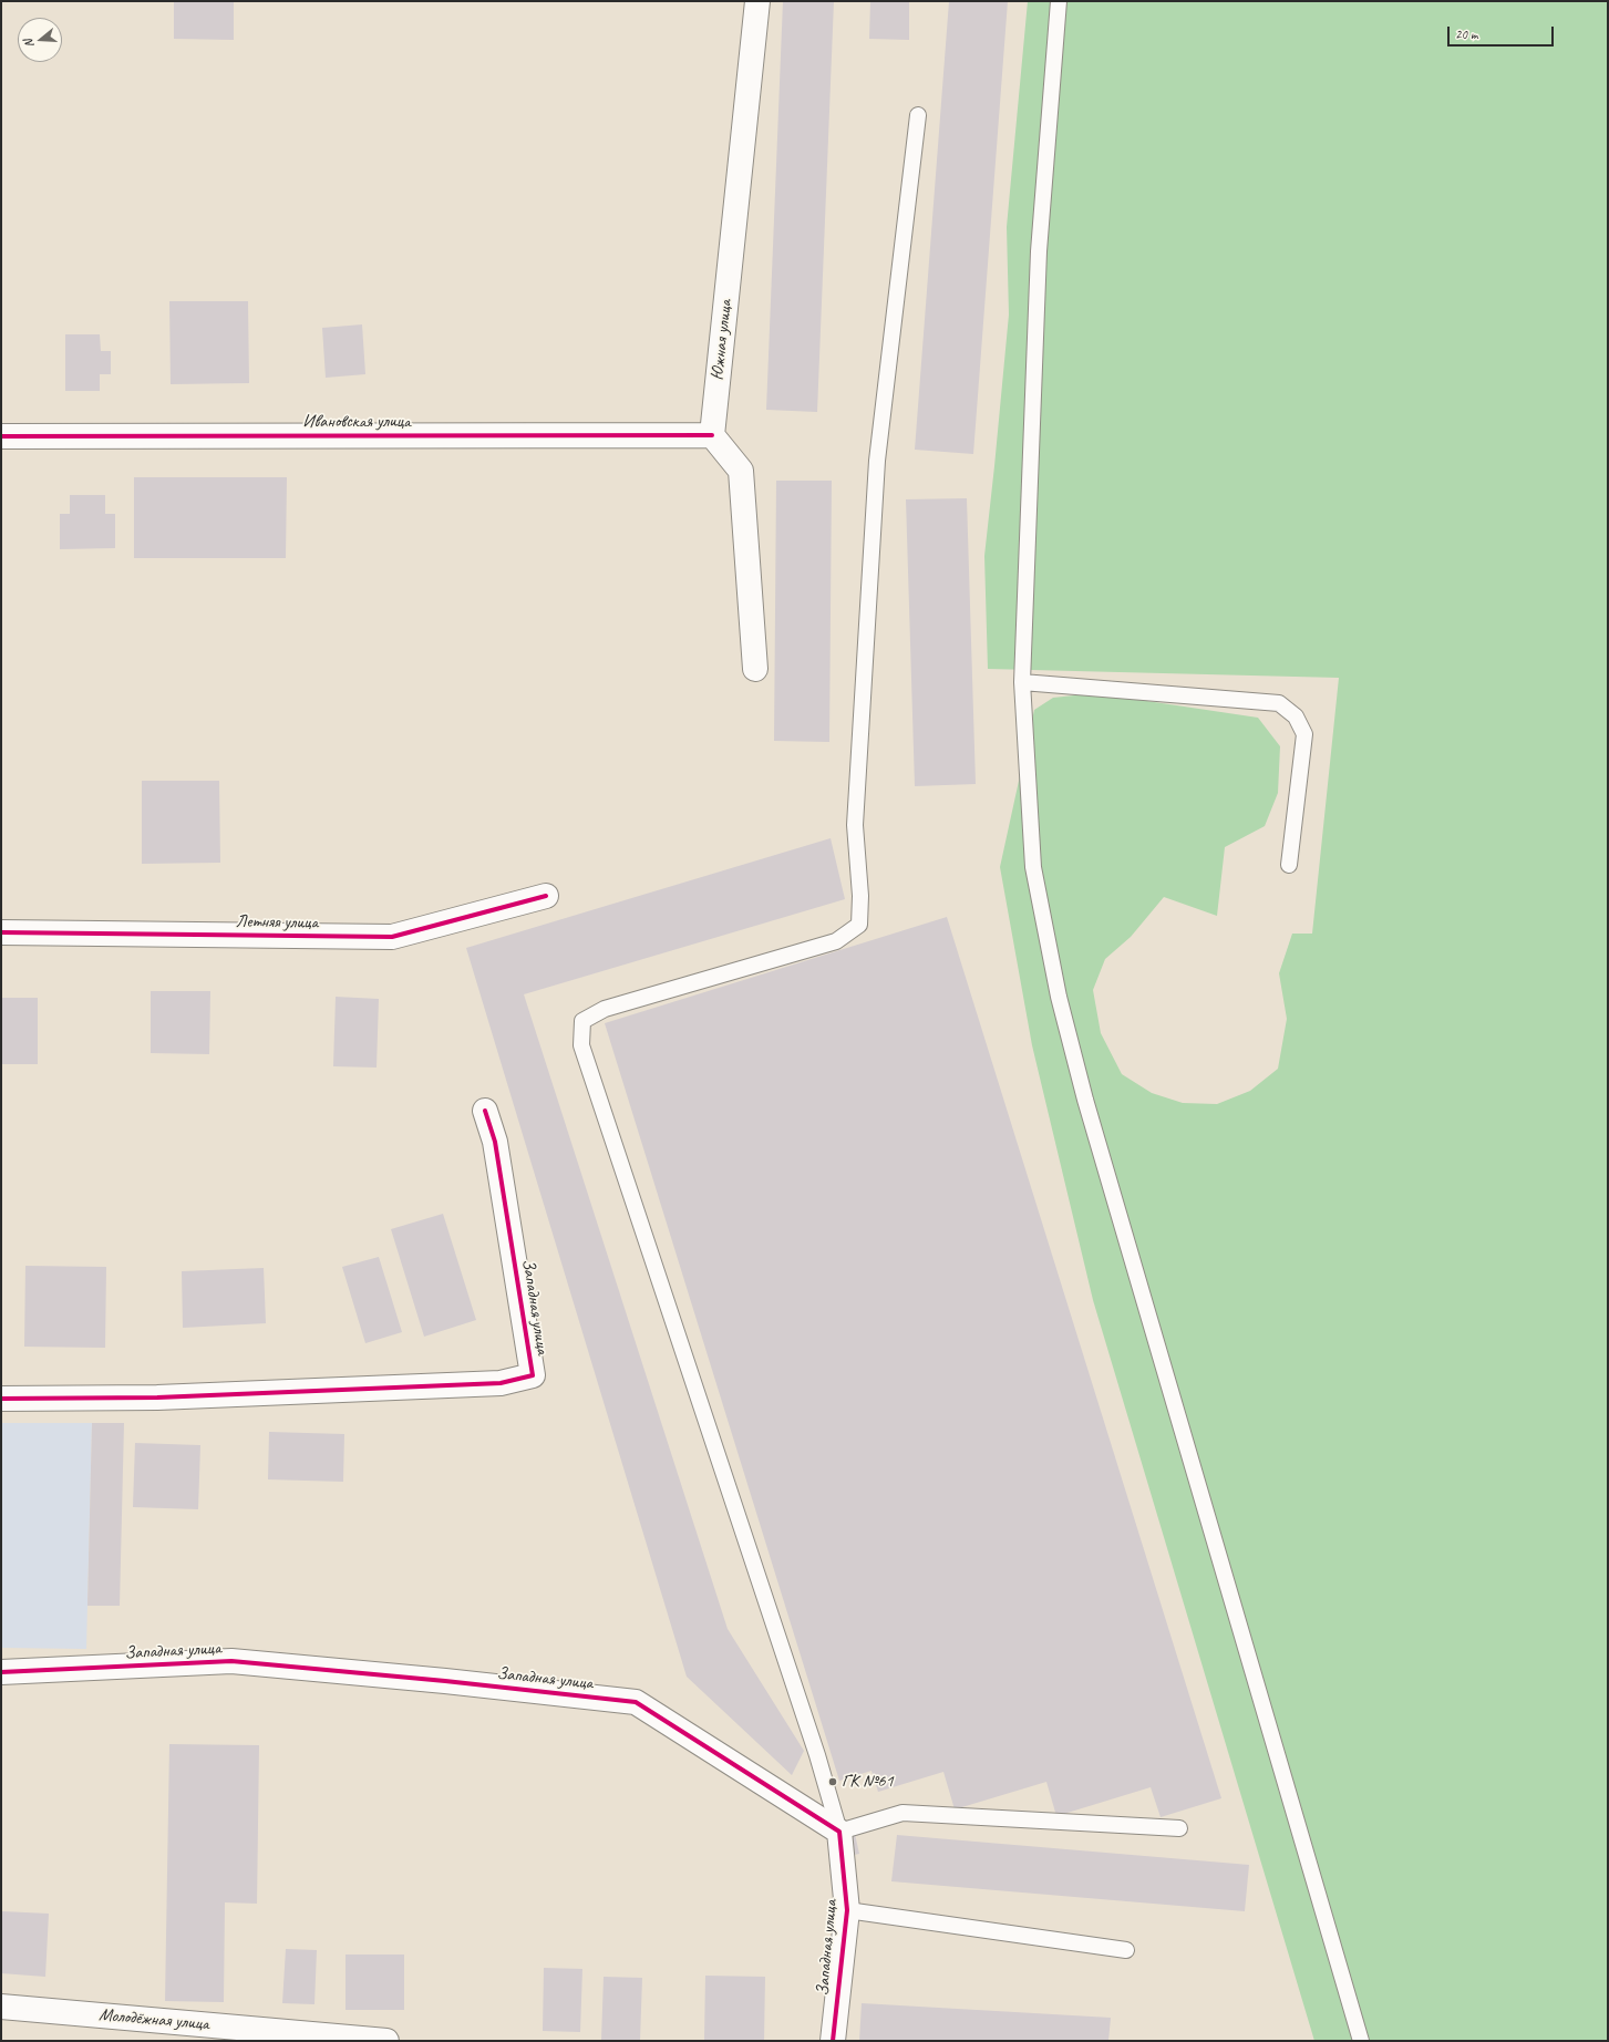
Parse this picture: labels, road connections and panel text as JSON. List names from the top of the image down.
{
  "streets": {
    "street": [
      "Южная улица",
      "Ивановская улица",
      "Летняя улица",
      "Западная улица",
      "Молодёжная улица"
    ]
  },
  "crossings": [
    ["Южная улица", "Ивановская улица"]
  ],
  "places": ["ГК №61"],
  "scale_bar": "20 m",
  "north": "left"
}
